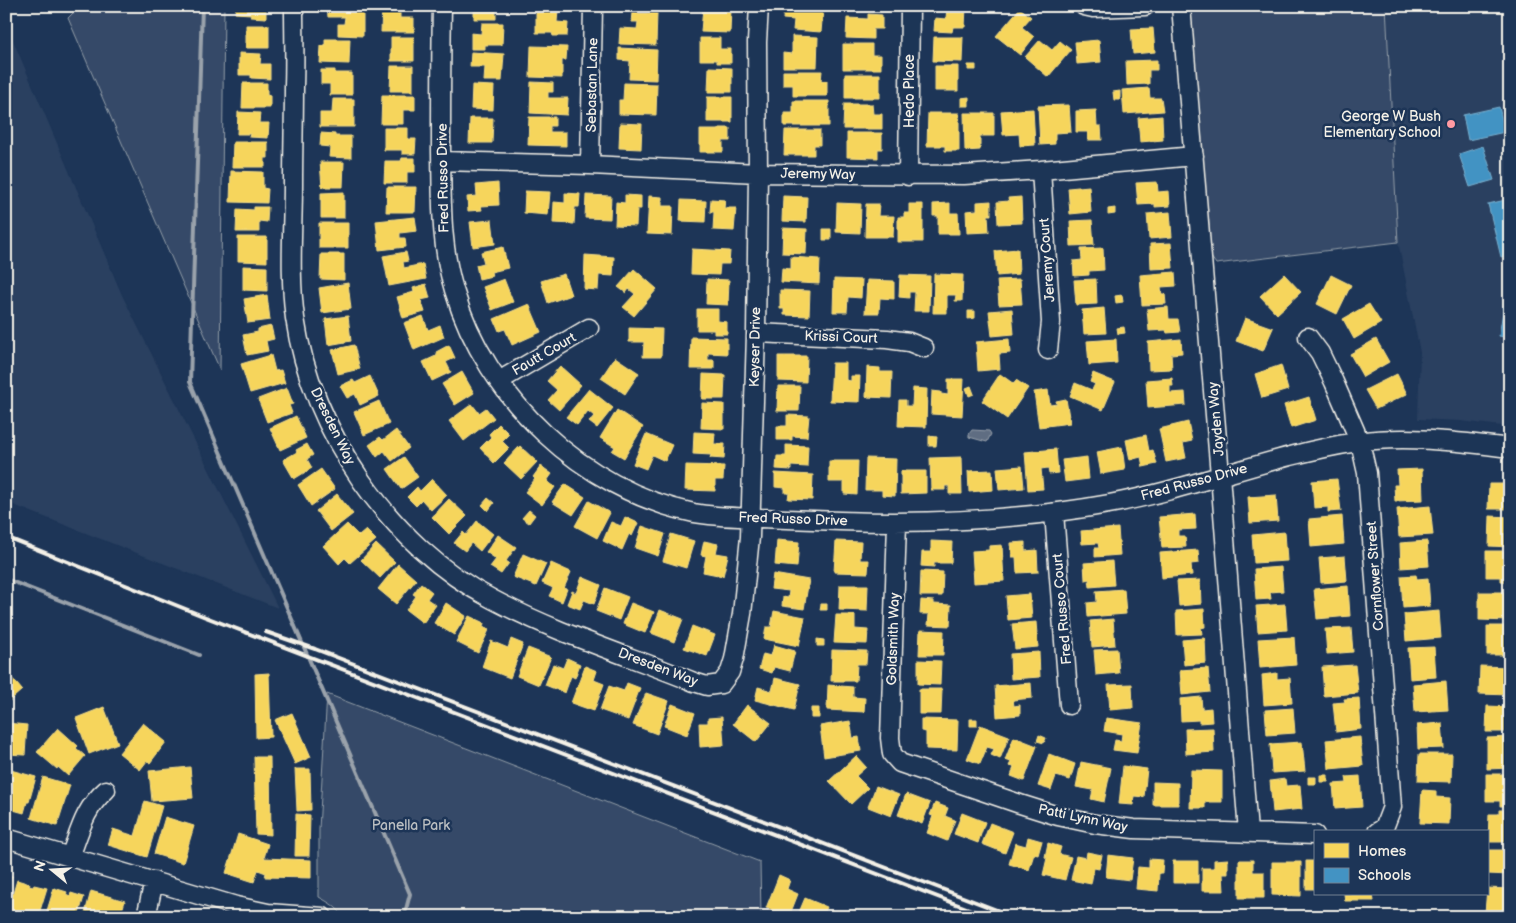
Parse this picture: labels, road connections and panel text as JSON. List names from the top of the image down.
{
  "streets": {
    "street": [
      "Sebastan Lane",
      "Hedo Place",
      "Jeremy Way",
      "Fred Russo Drive",
      "Jeremy Court",
      "Krissi Court",
      "Keyser Drive",
      "Fautt Court",
      "Jayden Way",
      "Dresden Way",
      "Cornflower Street",
      "Fred Russo Court",
      "Goldsmith Way",
      "Patti Lynn Way"
    ]
  },
  "crossings": [
    ["Sebastan Lane", "Jeremy Way"],
    ["Hedo Place", "Jeremy Way"],
    ["Jeremy Way", "Fred Russo Drive"],
    ["Jeremy Way", "Jeremy Court"],
    ["Jeremy Way", "Keyser Drive"],
    ["Jeremy Way", "Jayden Way"],
    ["Fred Russo Drive", "Keyser Drive"],
    ["Fred Russo Drive", "Fautt Court"],
    ["Fred Russo Drive", "Jayden Way"],
    ["Fred Russo Drive", "Cornflower Street"],
    ["Fred Russo Drive", "Fred Russo Court"],
    ["Fred Russo Drive", "Goldsmith Way"],
    ["Krissi Court", "Keyser Drive"],
    ["Keyser Drive", "Dresden Way"],
    ["Jayden Way", "Patti Lynn Way"],
    ["Goldsmith Way", "Patti Lynn Way"]
  ],
  "parks": ["Panella Park"],
  "places": ["George W Bush Elementary School"],
  "legend": ["Homes", "Schools"],
  "north": "left"
}
